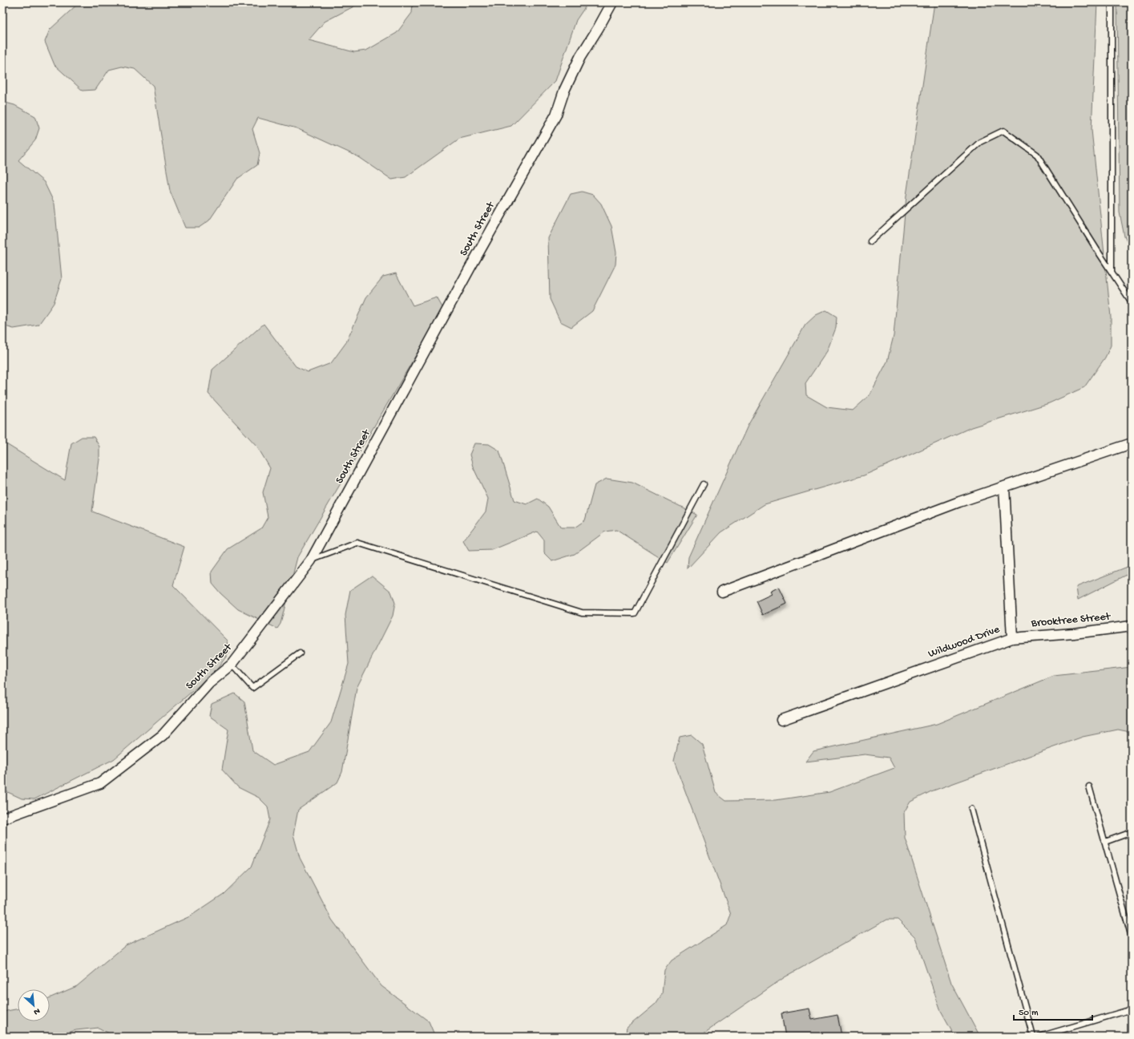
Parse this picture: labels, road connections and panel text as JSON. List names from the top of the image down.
{
  "streets": {
    "street": ["South Street", "Brooktree Street", "Wildwood Drive"]
  },
  "crossings": [
    ["Brooktree Street", "Wildwood Drive"]
  ],
  "scale_bar": "50 m",
  "north": "bottom right"
}
